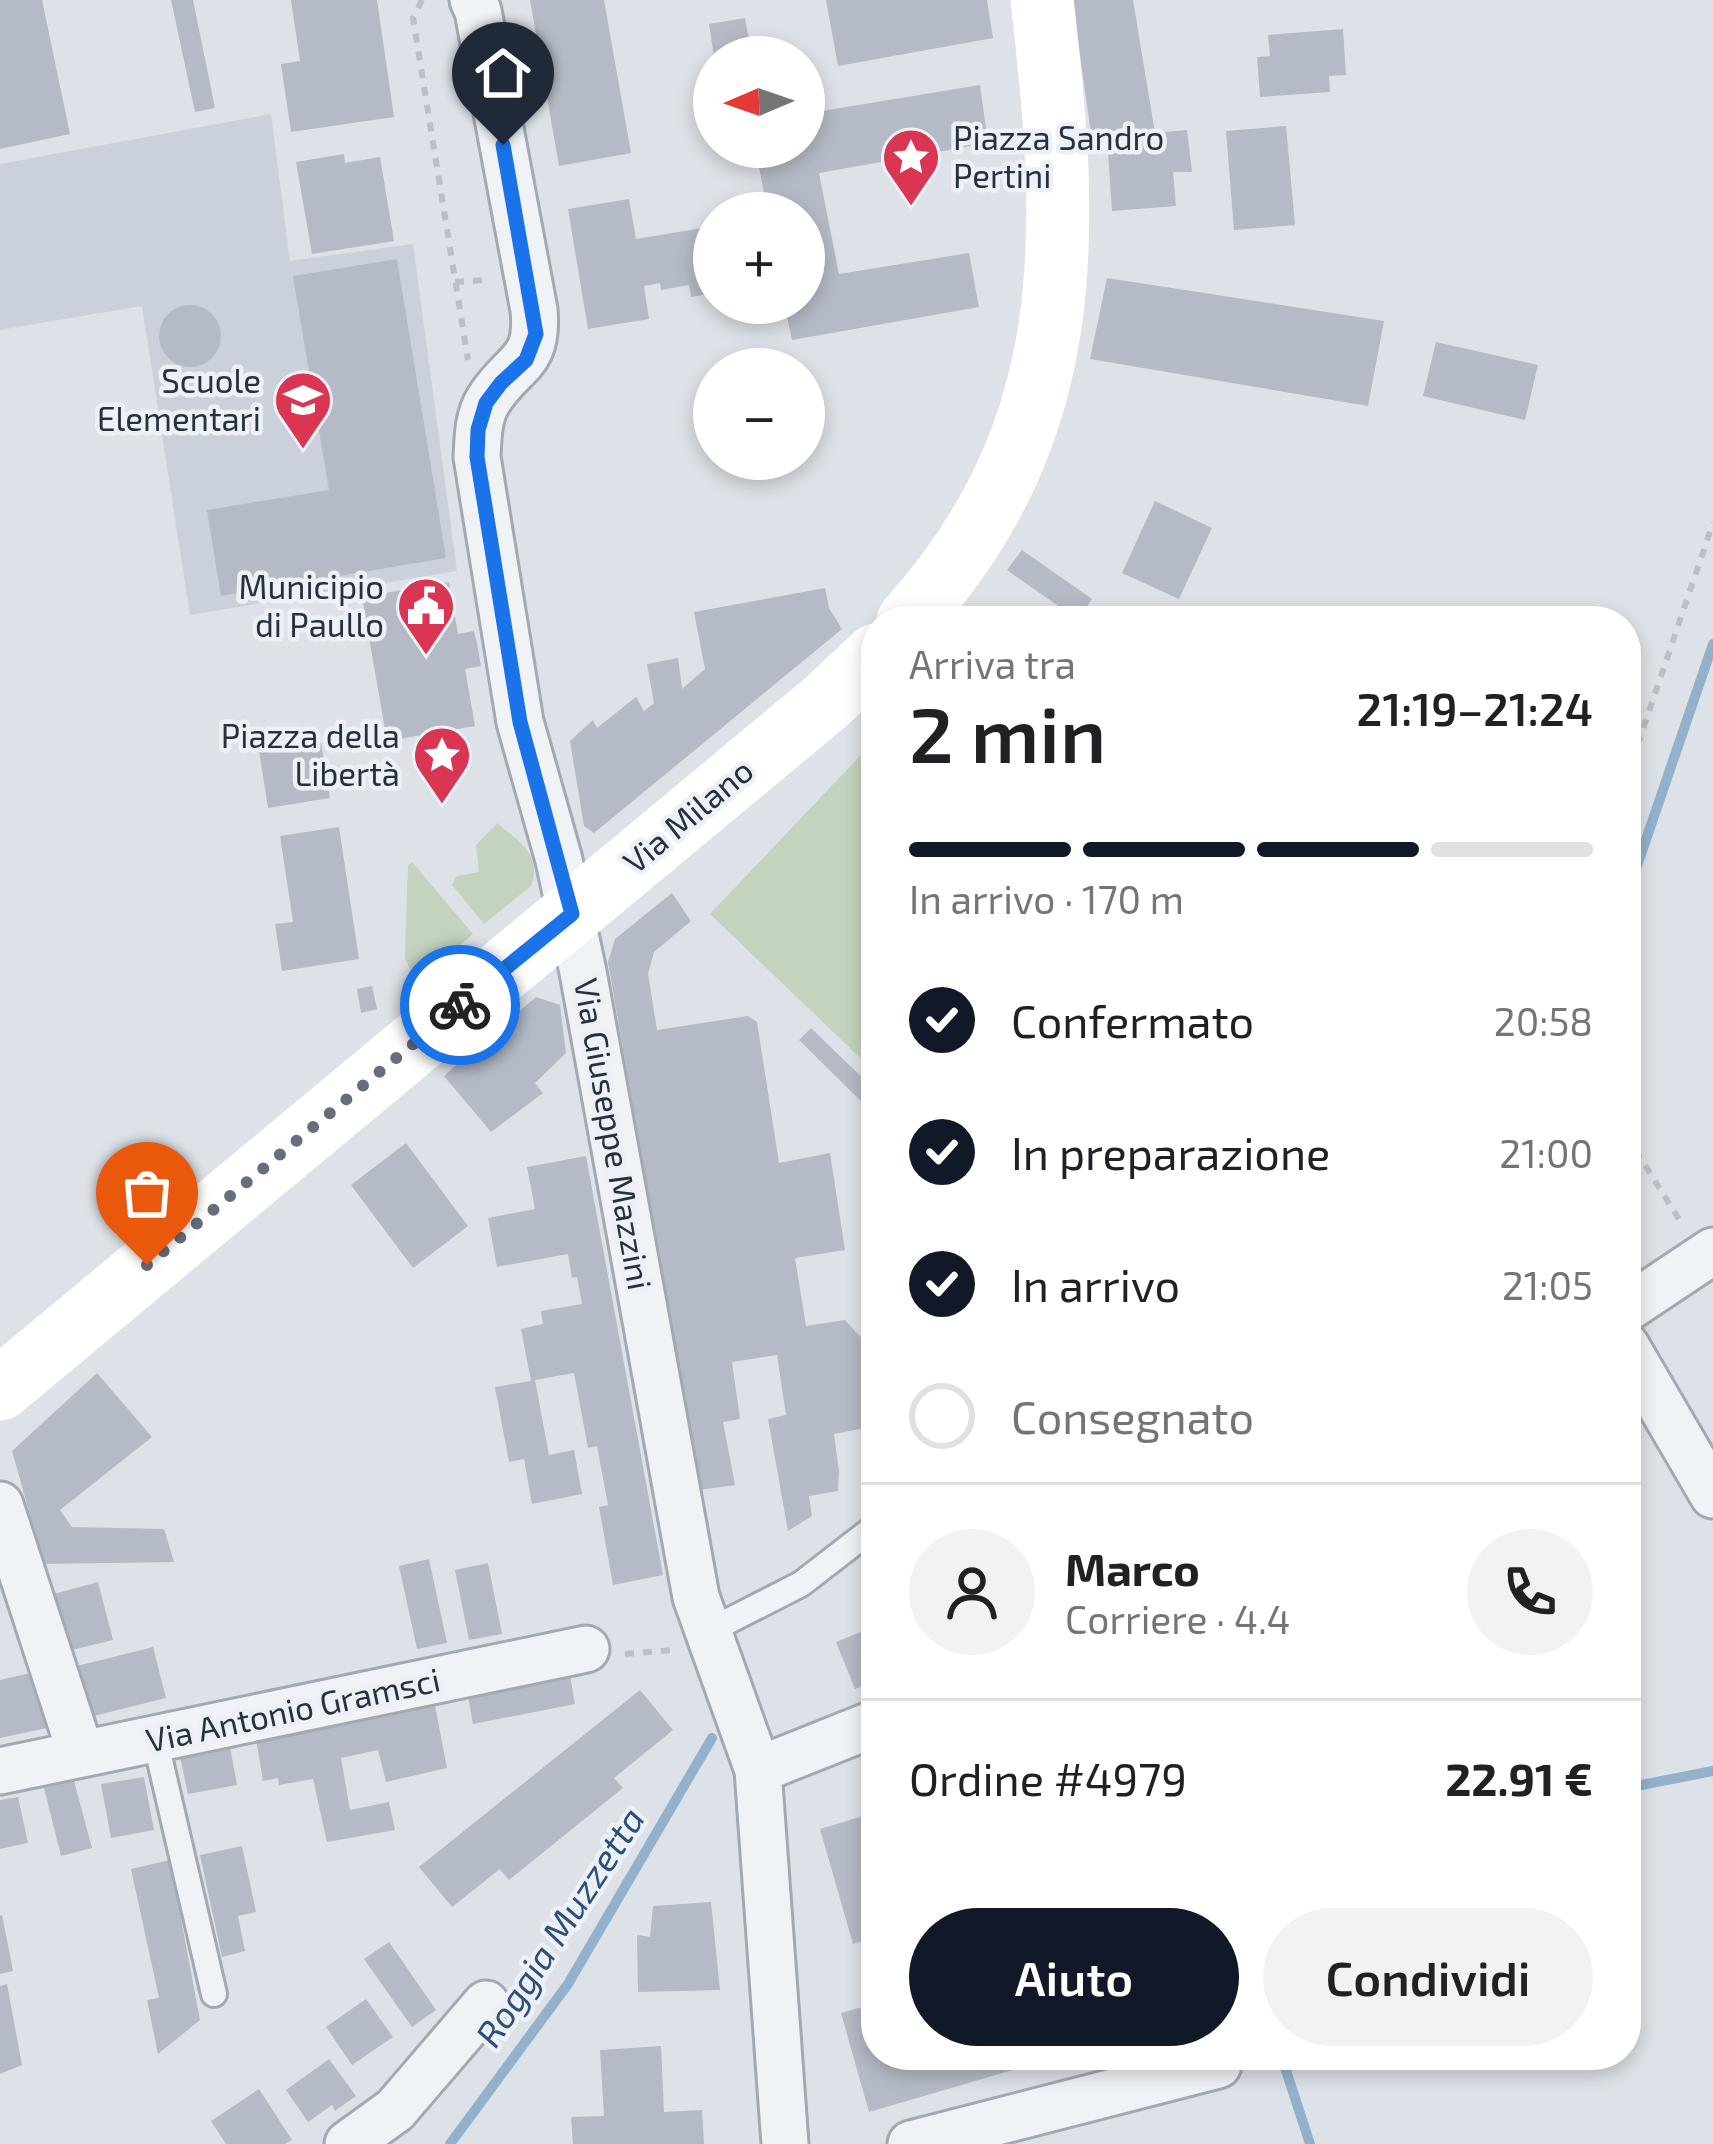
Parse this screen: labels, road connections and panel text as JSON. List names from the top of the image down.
{
  "streets": {
    "street": ["Via Milano", "Via Giuseppe Mazzini", "Via Antonio Gramsci"]
  },
  "crossings": [
    ["Via Milano", "Via Giuseppe Mazzini"]
  ],
  "water": ["Roggia Muzzetta"],
  "places": {
    "place": ["Piazza Sandro Pertini", "Piazza della Libertà"],
    "school or university": ["Scuole Elementari"],
    "public building": ["Municipio di Paullo"]
  },
  "north": "left",
  "page": {
    "map_buttons": ["+", "−"],
    "heading": ["2 min", "Arriva tra", "21:19–21:24"],
    "panel": [
      "Marco",
      "Corriere · 4.4",
      "Ordine #4979",
      "22.91 €"
    ],
    "bar": "In arrivo · 170 m",
    "list": [
      ["Confermato", "20:58"],
      ["In preparazione", "21:00"],
      ["In arrivo", "21:05"],
      "Consegnato"
    ],
    "buttons": ["Aiuto", "Condividi"]
  }
}
